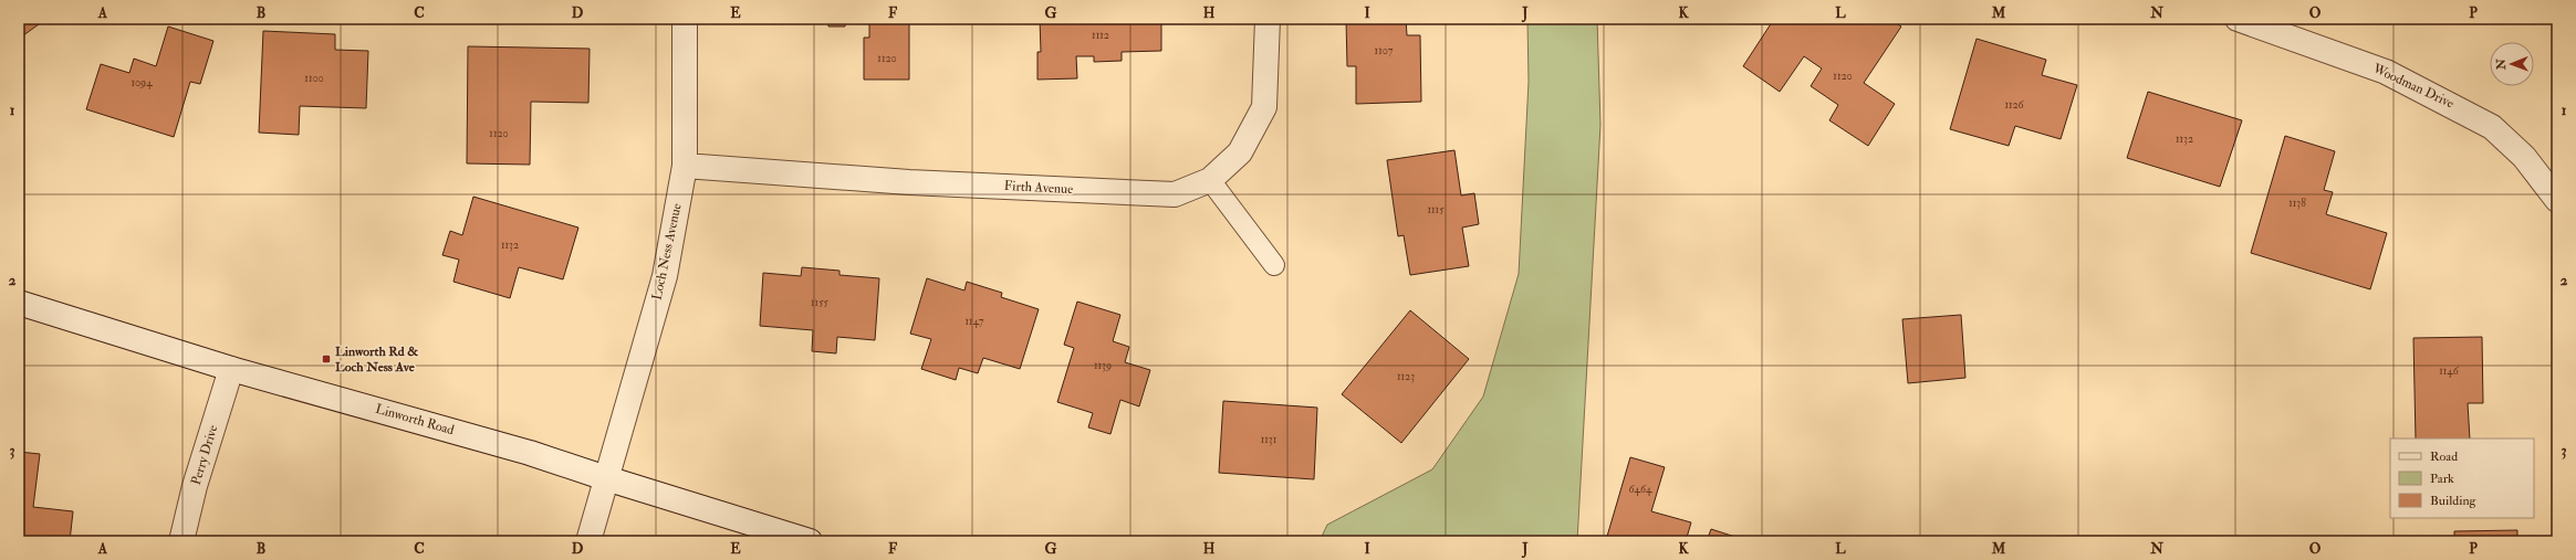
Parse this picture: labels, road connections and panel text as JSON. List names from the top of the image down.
{
  "streets": {
    "street": [
      "Woodman Drive",
      "Firth Avenue",
      "Loch Ness Avenue",
      "Linworth Road",
      "Perry Drive"
    ]
  },
  "crossings": [
    ["Firth Avenue", "Loch Ness Avenue"],
    ["Loch Ness Avenue", "Linworth Road"],
    ["Linworth Road", "Perry Drive"]
  ],
  "places": {
    "transit": ["Linworth Rd & Loch Ness Ave"]
  },
  "house_numbers": [
    "1112",
    "1107",
    "1120",
    "1120",
    "1100",
    "1094",
    "1126",
    "1120",
    "1132",
    "1138",
    "1115",
    "1132",
    "1155",
    "1147",
    "1139",
    "1146",
    "1123",
    "1131",
    "6464"
  ],
  "legend": ["Road", "Park", "Building"],
  "north": "left",
  "grid": {
    "columns": [
      "A",
      "B",
      "C",
      "D",
      "E",
      "F",
      "G",
      "H",
      "I",
      "J",
      "K",
      "L",
      "M",
      "N",
      "O",
      "P"
    ],
    "rows": ["1", "2", "3"]
  }
}
